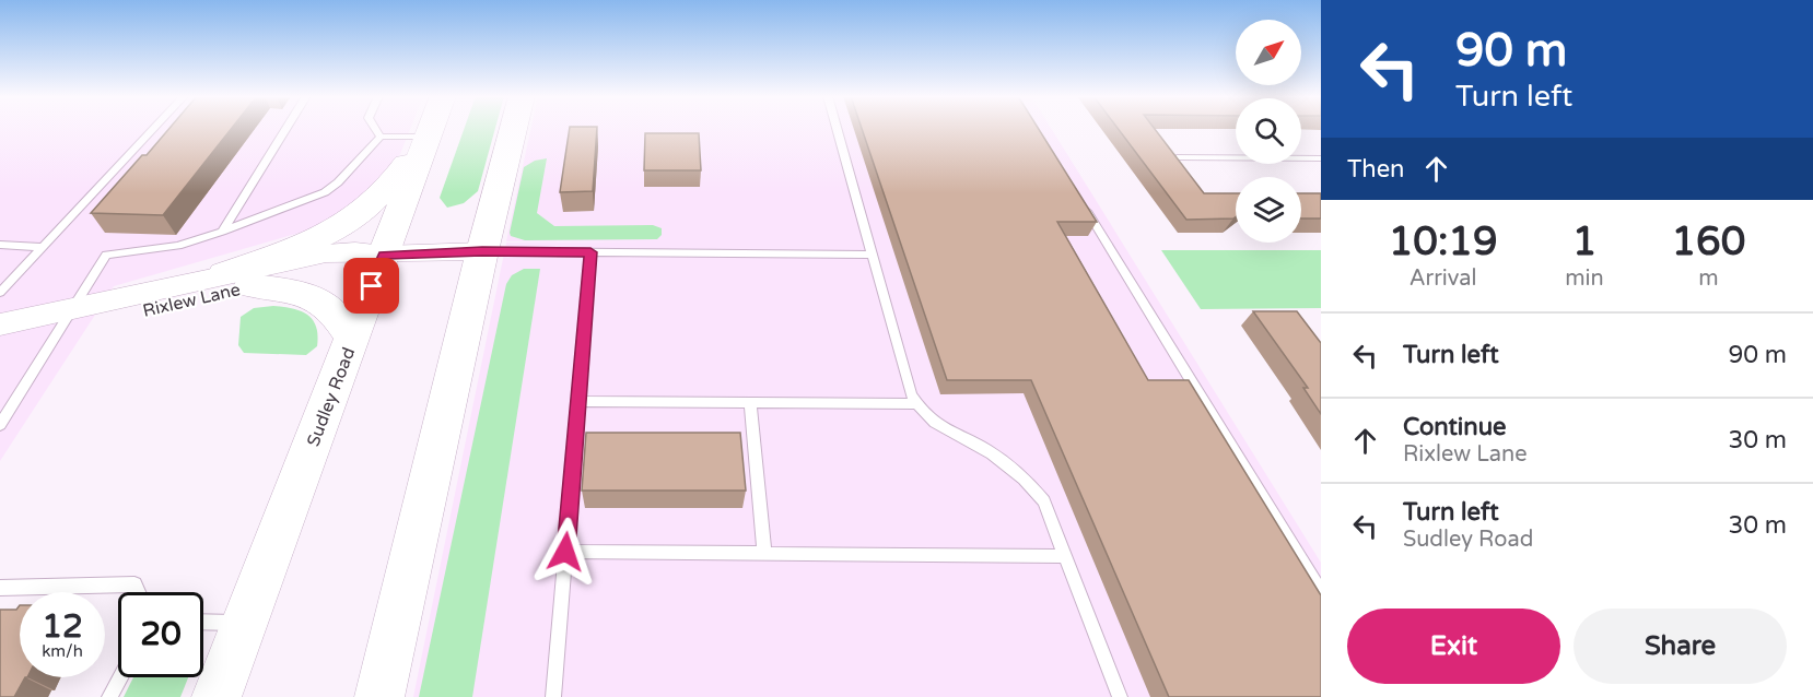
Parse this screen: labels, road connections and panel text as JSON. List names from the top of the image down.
{
  "streets": {
    "main road": ["Sudley Road"],
    "street": ["Rixlew Lane"]
  },
  "crossings": [
    ["Rixlew Lane", "Sudley Road"]
  ],
  "north": "top right",
  "page": {
    "turn": ["90 m", "Turn left"],
    "then": "Then",
    "eta": [
      "10:19",
      "Arrival",
      "1",
      "min",
      "160",
      "m"
    ],
    "list": [
      {
        "name": "Turn left",
        "value": "90 m"
      },
      {
        "name": "Continue",
        "note": "Rixlew Lane",
        "value": "30 m"
      },
      {
        "name": "Turn left",
        "note": "Sudley Road",
        "value": "30 m"
      }
    ],
    "speed": "12 km/h",
    "limit": "20",
    "buttons": ["Exit", "Share"]
  }
}
